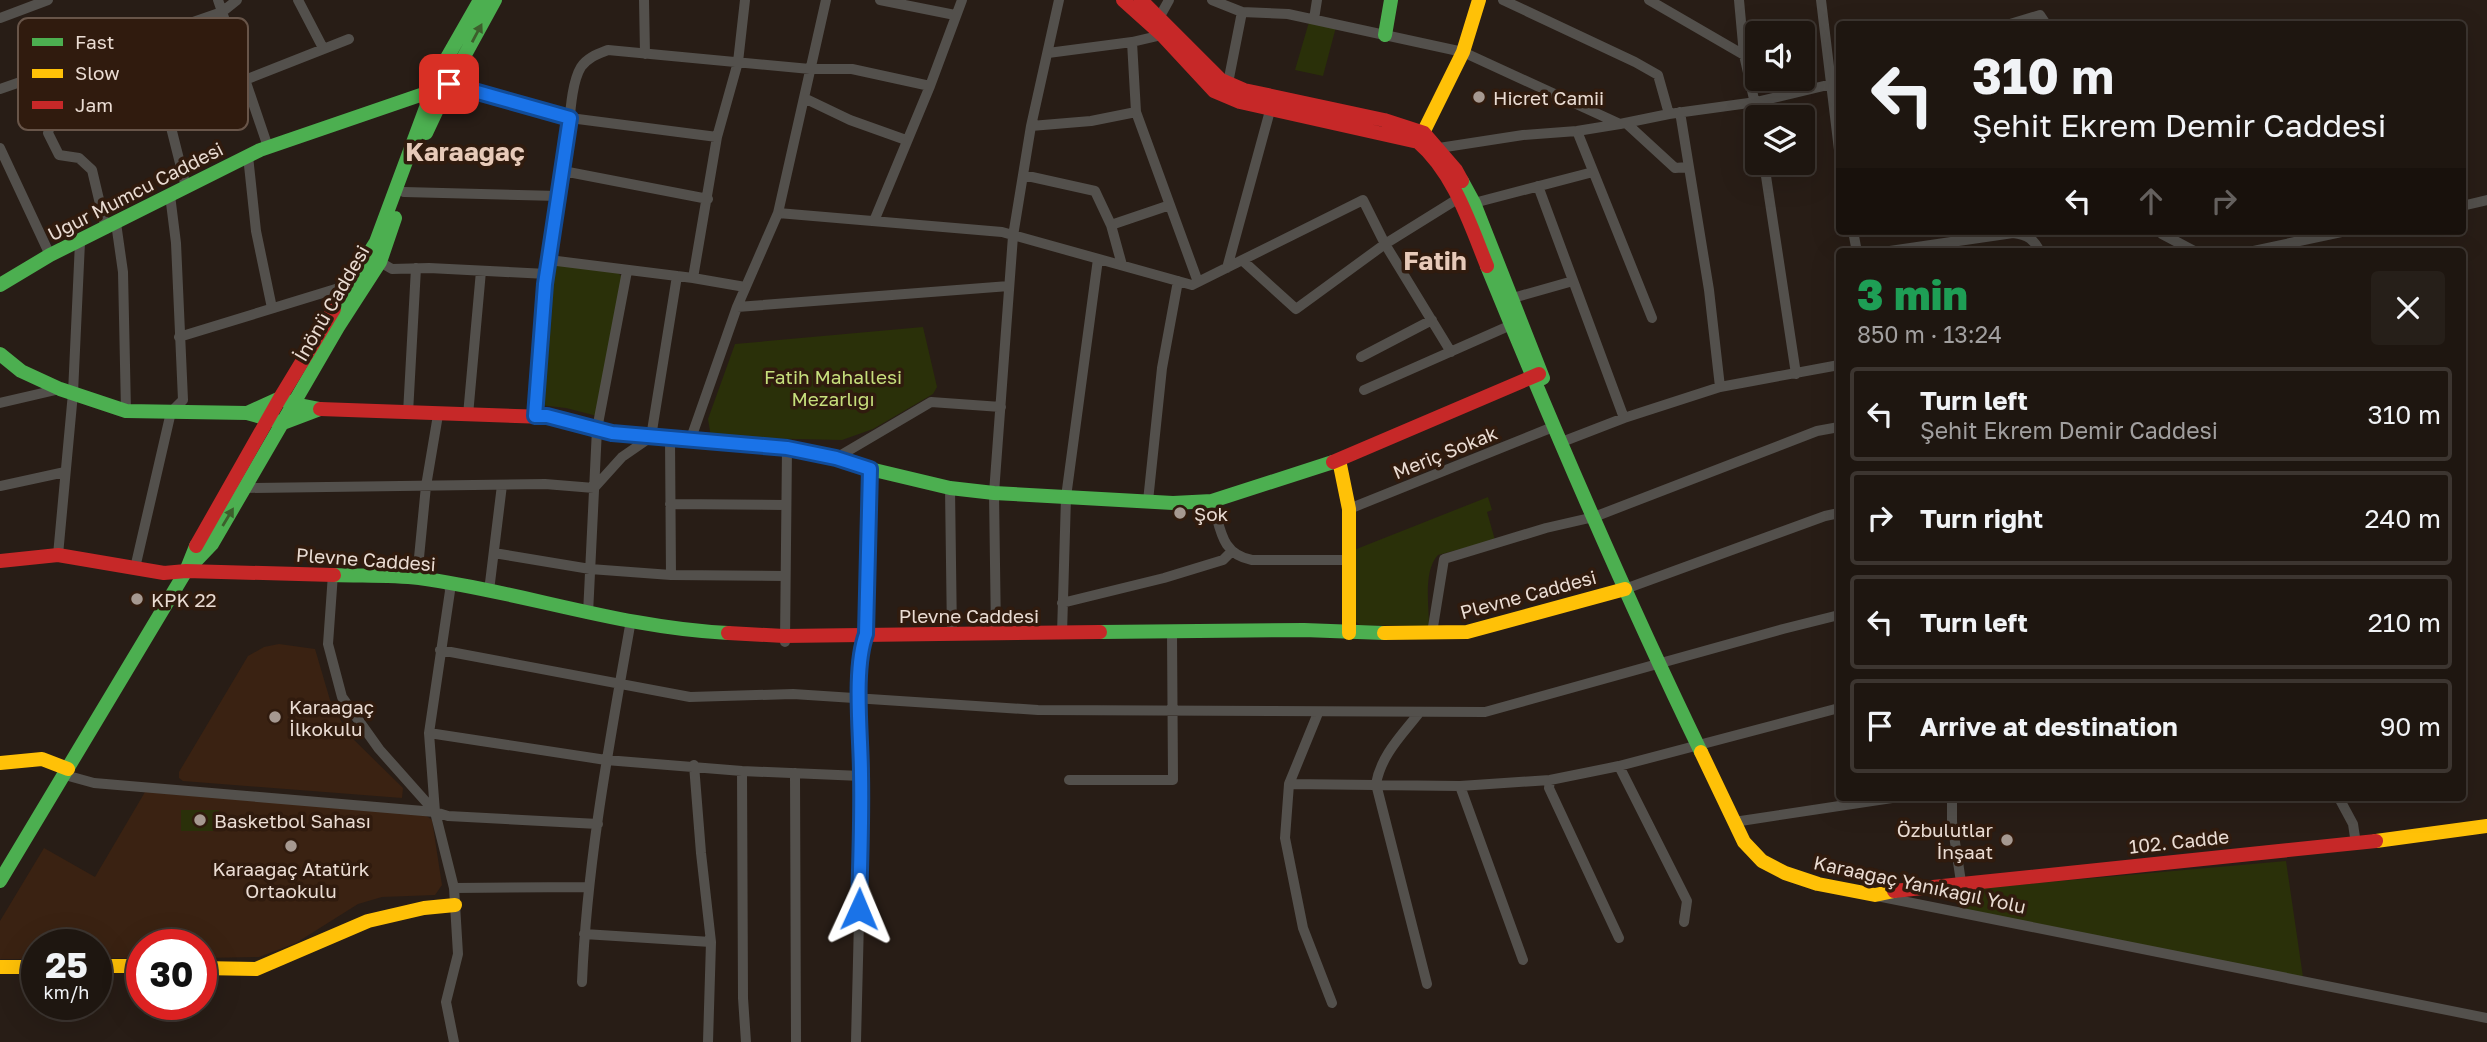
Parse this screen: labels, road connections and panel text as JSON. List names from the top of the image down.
{
  "streets": {
    "street": [
      "Uğur Mumcu Caddesi",
      "İnönü Caddesi",
      "Meriç Sokak",
      "Plevne Caddesi",
      "102. Cadde",
      "Karaağaç Yanıkağıl Yolu"
    ]
  },
  "crossings": [
    ["Uğur Mumcu Caddesi", "İnönü Caddesi"],
    ["İnönü Caddesi", "Plevne Caddesi"],
    ["Plevne Caddesi", "Karaağaç Yanıkağıl Yolu"],
    ["102. Cadde", "Karaağaç Yanıkağıl Yolu"]
  ],
  "districts": ["Karaağaç", "Fatih"],
  "parks": ["Fatih Mahallesi Mezarlığı"],
  "places": [
    "Hicret Camii",
    "Şok",
    "KPK 22",
    "Karaağaç İlkokulu",
    "Basketbol Sahası",
    "Özbulutlar İnşaat",
    "Karaağaç Atatürk Ortaokulu"
  ],
  "legend": ["Fast", "Slow", "Jam"],
  "page": {
    "turn": ["310 m", "Şehit Ekrem Demir Caddesi"],
    "heading": ["3 min", "850 m · 13:24"],
    "list": [
      {
        "name": "Turn left",
        "note": "Şehit Ekrem Demir Caddesi",
        "value": "310 m"
      },
      {
        "name": "Turn right",
        "value": "240 m"
      },
      {
        "name": "Turn left",
        "value": "210 m"
      },
      {
        "name": "Arrive at destination",
        "value": "90 m"
      }
    ],
    "speed": "25 km/h",
    "limit": "30"
  }
}
